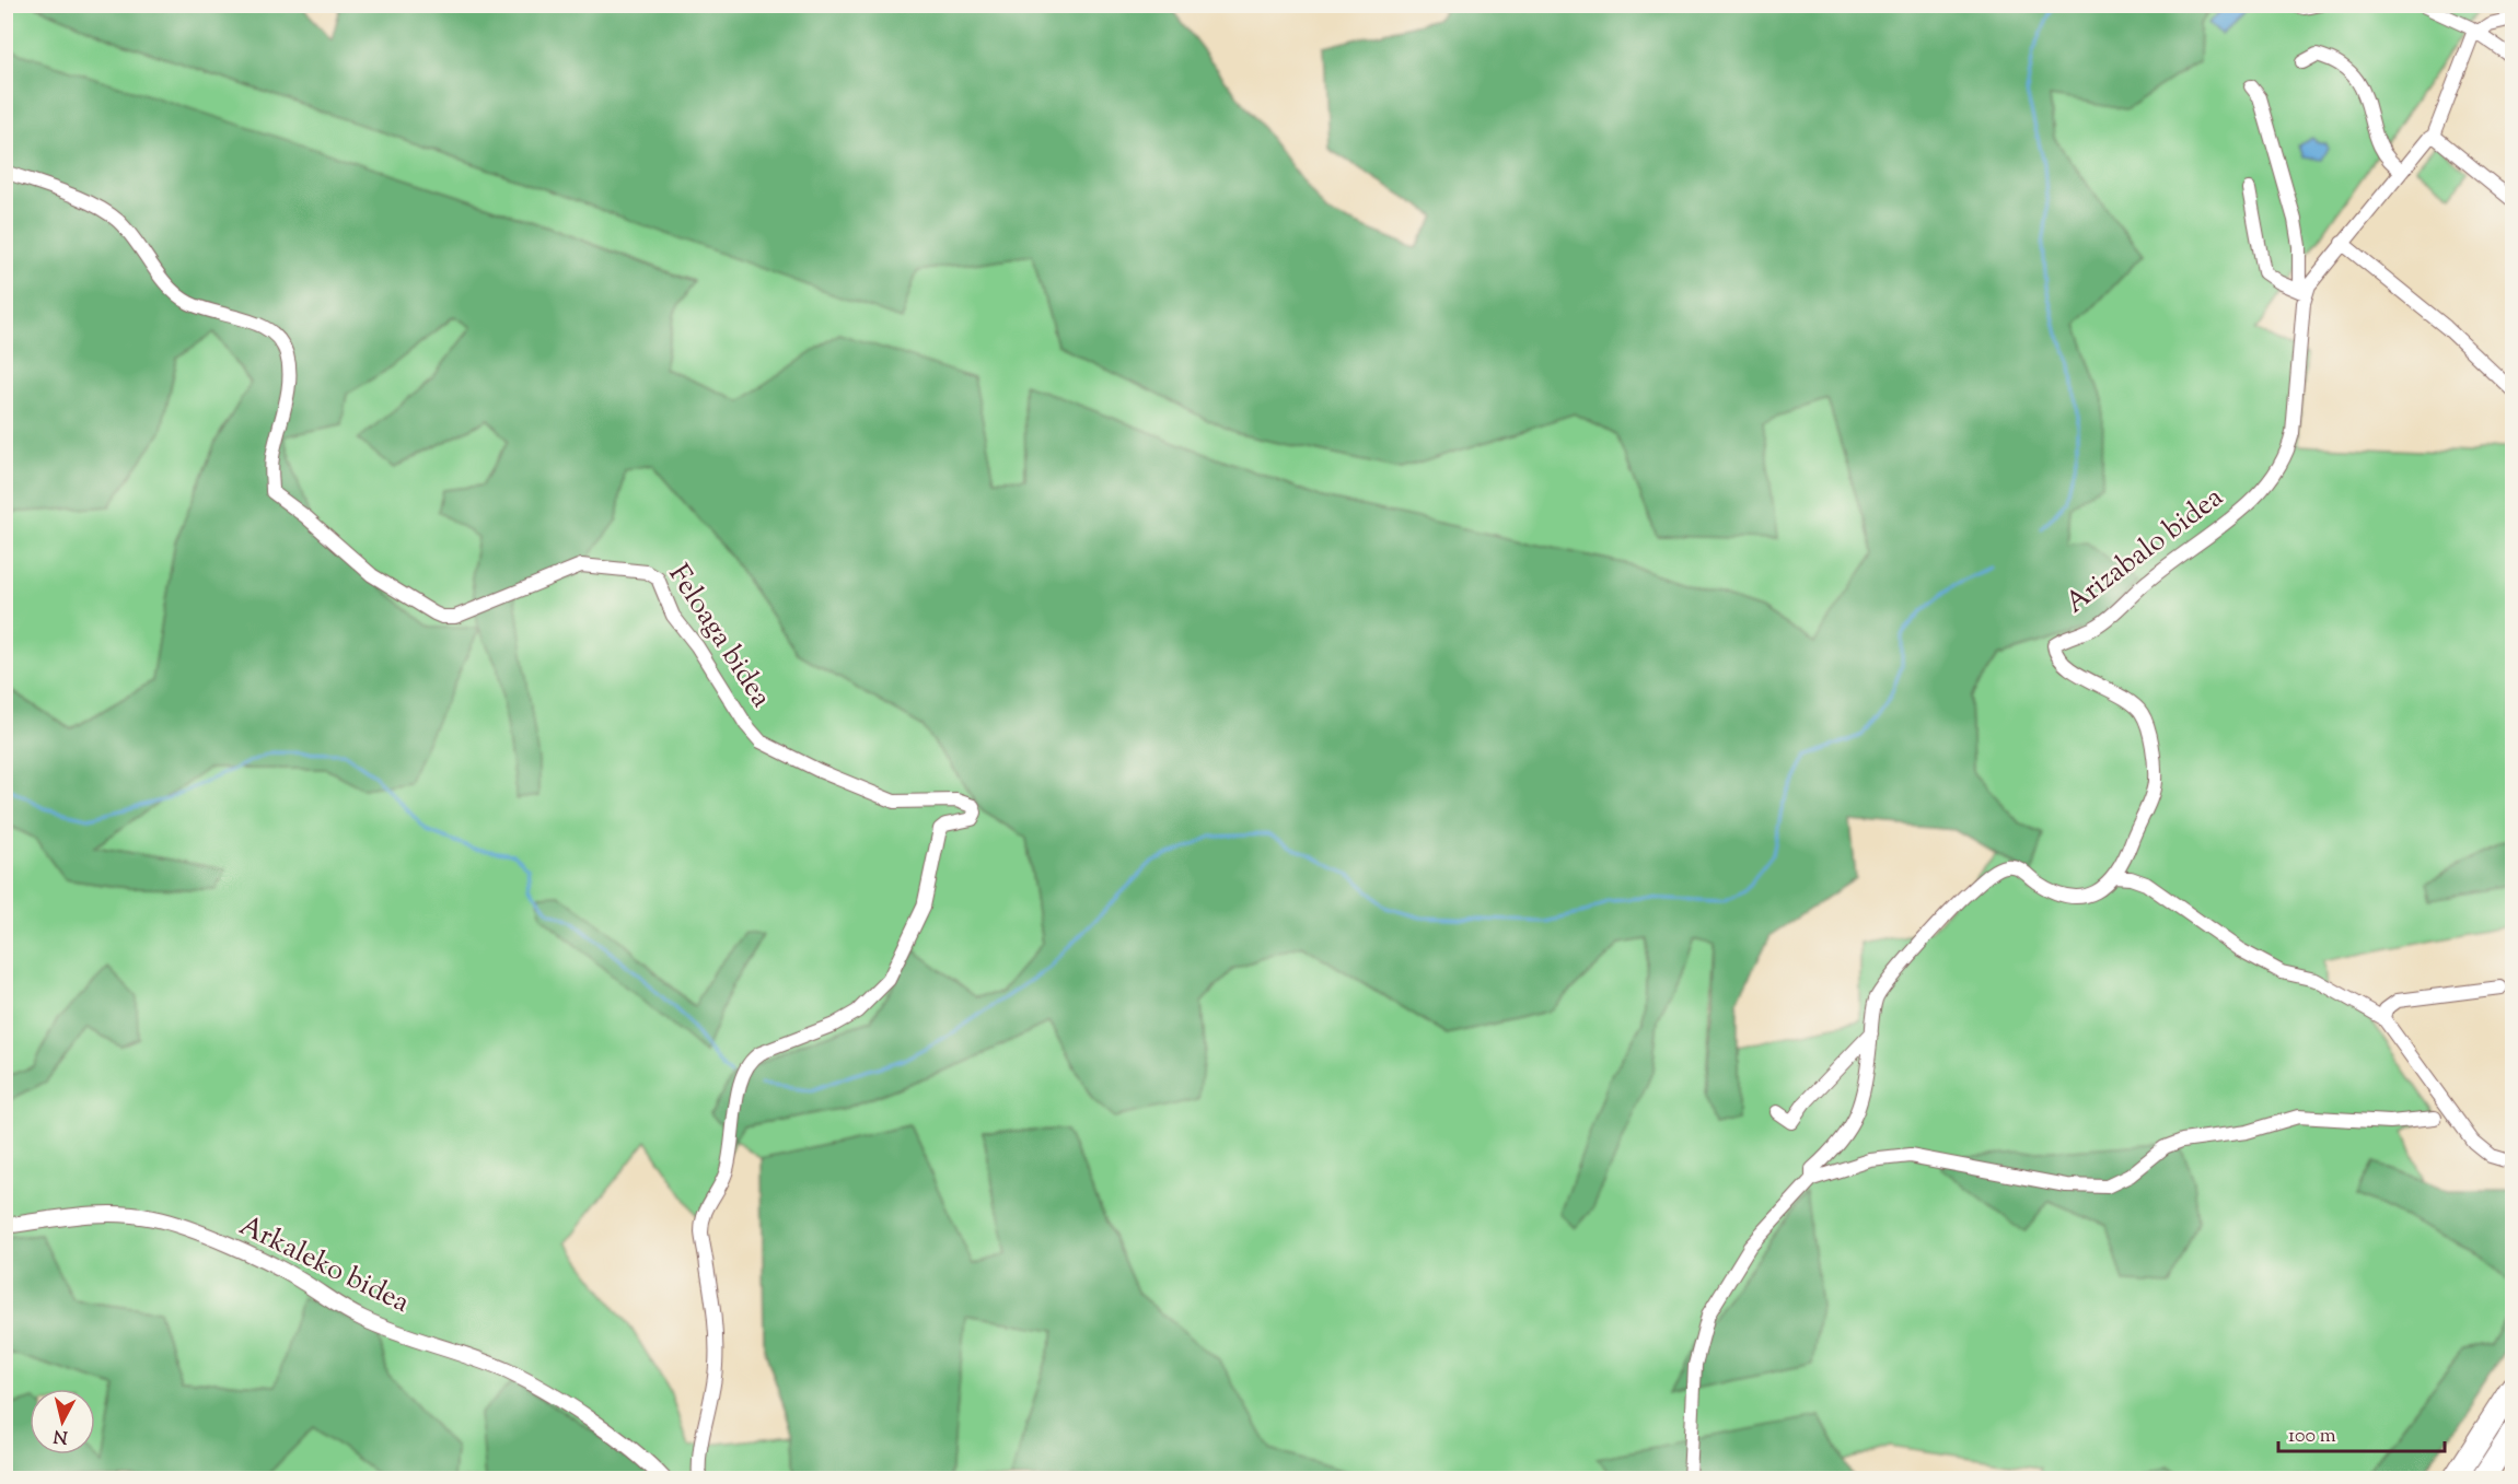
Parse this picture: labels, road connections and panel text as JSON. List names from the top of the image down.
{
  "streets": {
    "street": ["Arizabalo bidea", "Feloaga bidea", "Arkaleko bidea"]
  },
  "scale_bar": "100 m",
  "north": "bottom"
}
